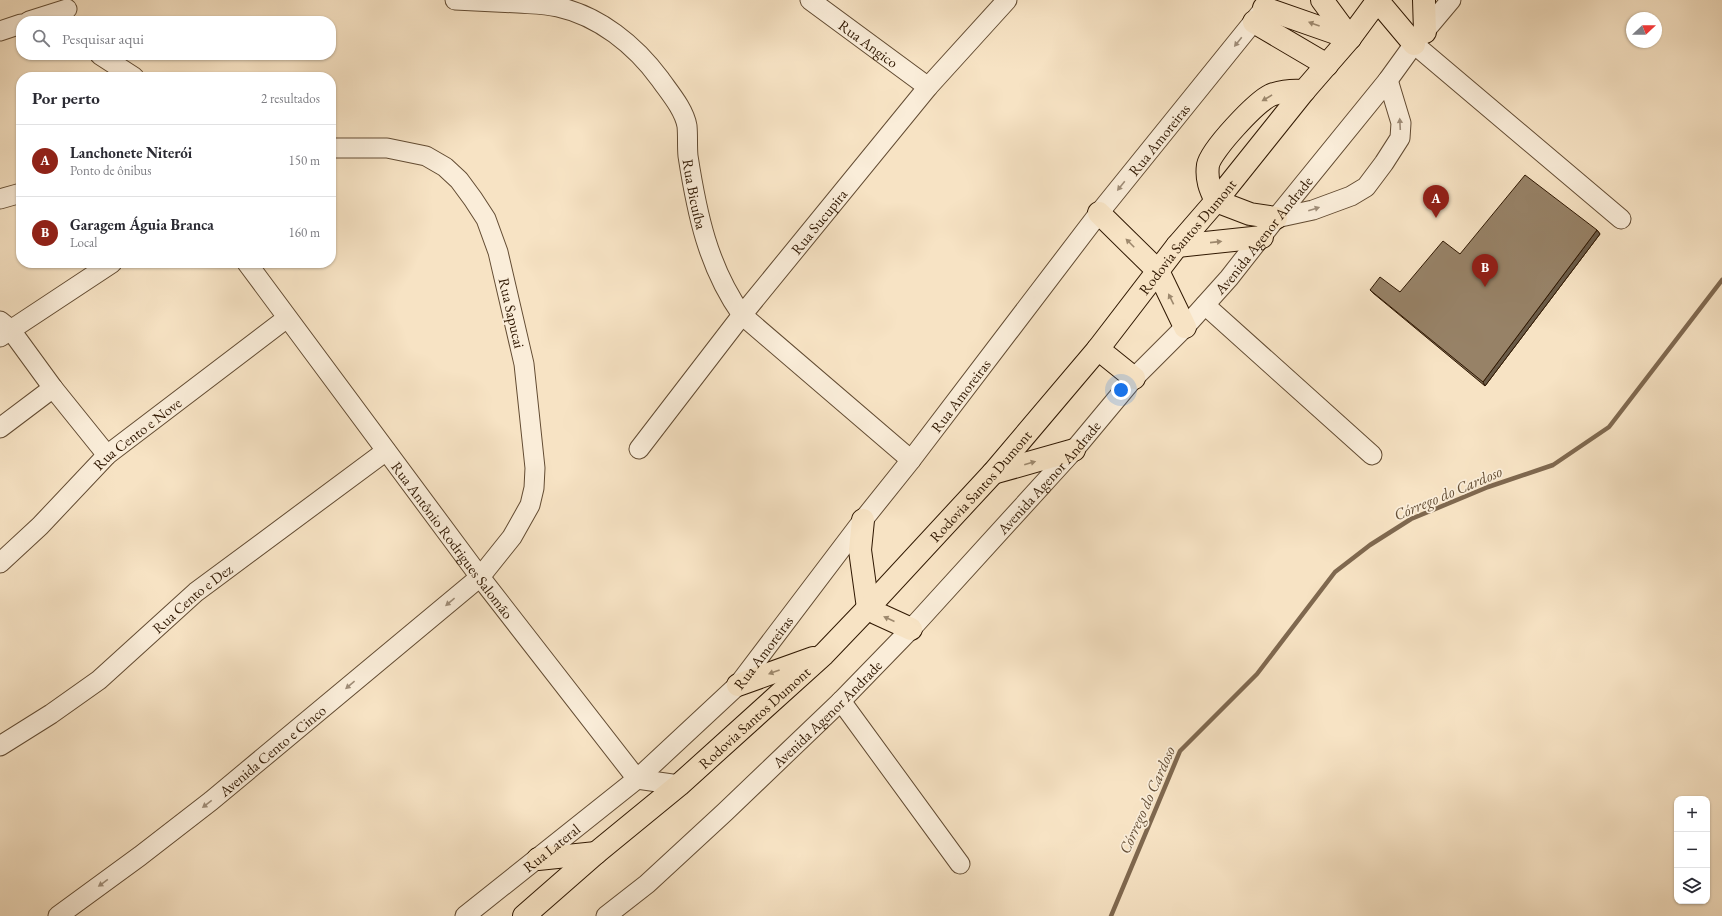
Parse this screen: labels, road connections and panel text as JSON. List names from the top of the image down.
{
  "streets": {
    "highway": ["Rodovia Santos Dumont"],
    "street": [
      "Rua Angico",
      "Rua Amoreiras",
      "Rua Bicuíba",
      "Rua Sucupira",
      "Avenida Agenor Andrade",
      "Rua Sapucai",
      "Rua Cento e Nove",
      "Rua Antônio Rodrigues Salomão",
      "Rua Cento e Dez",
      "Avenida Cento e Cinco",
      "Rua Lateral"
    ]
  },
  "crossings": [
    ["Rua Angico", "Rua Sucupira"],
    ["Rua Amoreiras", "Rua Bicuíba"],
    ["Rua Amoreiras", "Rua Antônio Rodrigues Salomão"],
    ["Rua Amoreiras", "Rua Lateral"],
    ["Rua Bicuíba", "Rua Sucupira"],
    ["Rua Sapucai", "Rua Antônio Rodrigues Salomão"],
    ["Rua Sapucai", "Avenida Cento e Cinco"],
    ["Rua Cento e Nove", "Rua Antônio Rodrigues Salomão"],
    ["Rua Antônio Rodrigues Salomão", "Rua Cento e Dez"],
    ["Rua Antônio Rodrigues Salomão", "Avenida Cento e Cinco"],
    ["Rua Antônio Rodrigues Salomão", "Rua Lateral"]
  ],
  "one_way": ["Avenida Cento e Cinco"],
  "water": ["Córrego do Cardoso"],
  "north": "right",
  "page": {
    "search": "Pesquisar aqui",
    "heading": ["Por perto", "2 resultados"],
    "list": [
      {
        "mark": "A",
        "name": "Lanchonete Niterói",
        "note": "Ponto de ônibus",
        "value": "150 m"
      },
      {
        "mark": "B",
        "name": "Garagem Águia Branca",
        "note": "Local",
        "value": "160 m"
      }
    ],
    "pins": ["A", "B"],
    "map_buttons": ["+", "−"]
  }
}
